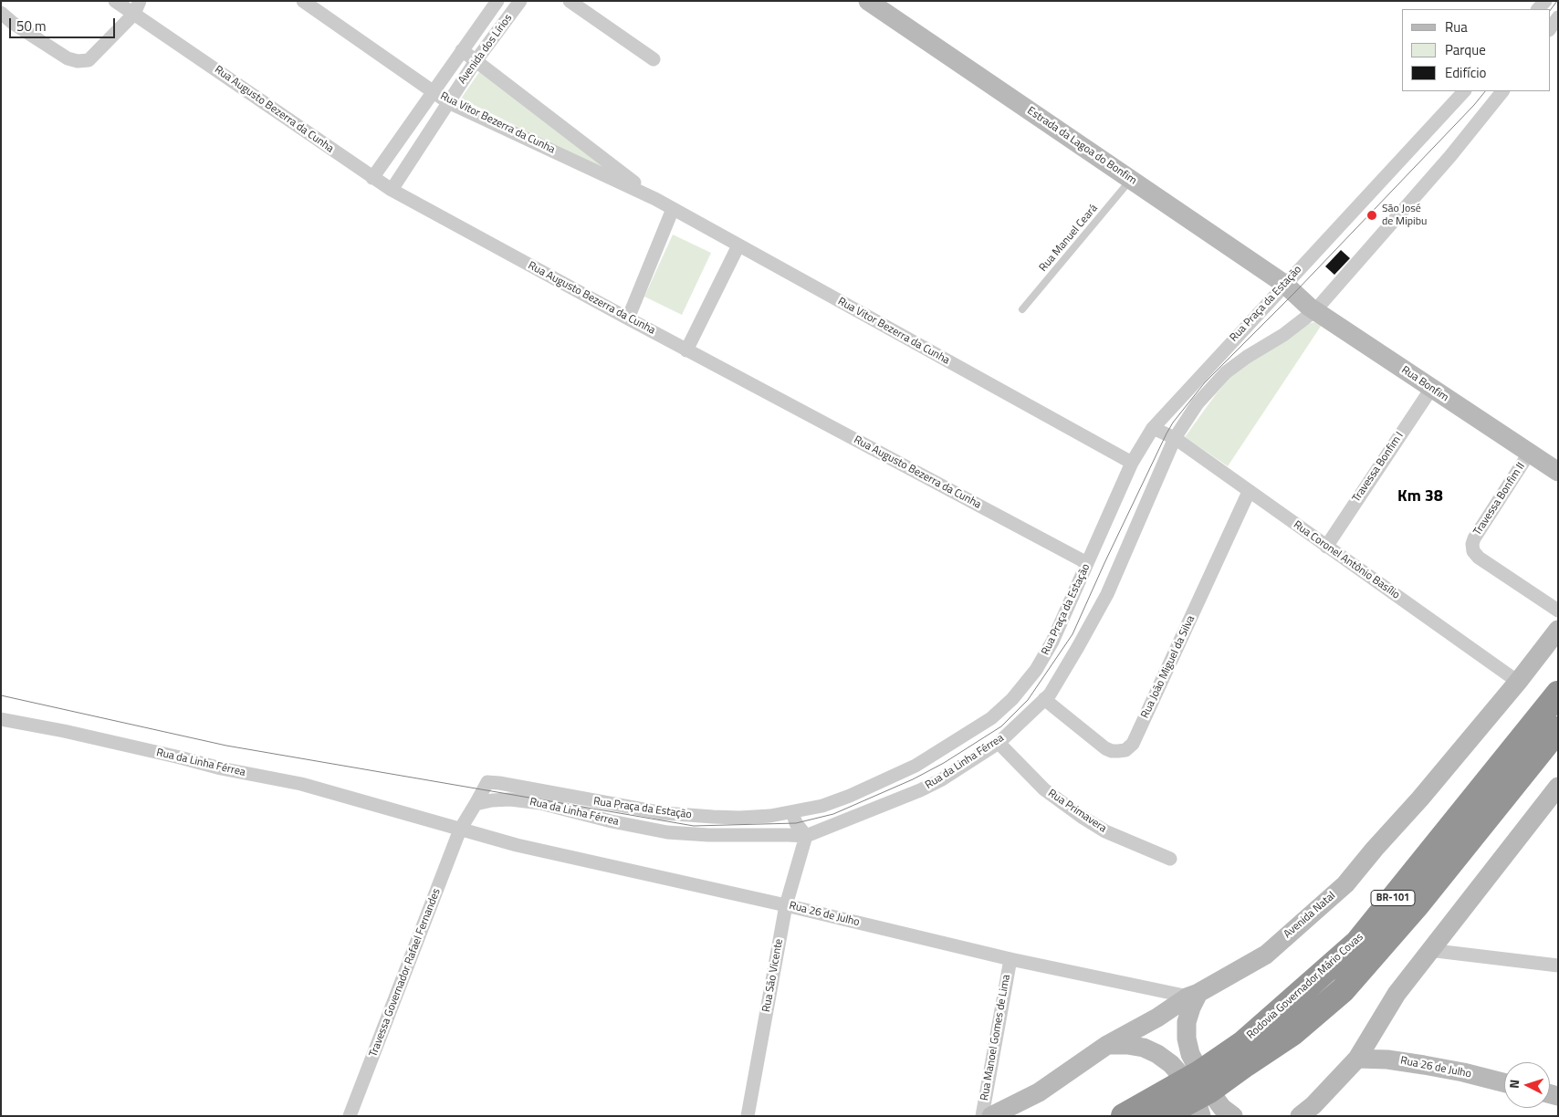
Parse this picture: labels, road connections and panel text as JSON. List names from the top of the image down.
{
  "streets": {
    "highway": ["BR-101", "Rodovia Governador Mário Covas"],
    "main road": [
      "Estrada da Lagoa do Bonfim",
      "Rua Bonfim",
      "Rua 26 de Julho",
      "Avenida Natal"
    ],
    "street": [
      "Avenida dos Lírios",
      "Rua Augusto Bezerra da Cunha",
      "Rua Vitor Bezerra da Cunha",
      "Rua Praça da Estação",
      "Travessa Bonfim I",
      "Travessa Bonfim II",
      "Rua Coronel Antônio Basílio",
      "Rua João Miguel da Silva",
      "Rua da Linha Férrea",
      "Rua Primavera",
      "Travessa Governador Rafael Fernandes",
      "Rua São Vicente",
      "Rua Manoel Gomes de Lima"
    ],
    "lane": ["Rua Manuel Ceará"]
  },
  "crossings": [
    ["Avenida dos Lírios", "Rua Augusto Bezerra da Cunha"],
    ["Avenida dos Lírios", "Rua Vitor Bezerra da Cunha"],
    ["Rua Augusto Bezerra da Cunha", "Rua Praça da Estação"],
    ["Rua Vitor Bezerra da Cunha", "Rua Praça da Estação"],
    ["Estrada da Lagoa do Bonfim", "Rua Manuel Ceará"],
    ["Estrada da Lagoa do Bonfim", "Rua Praça da Estação"],
    ["Estrada da Lagoa do Bonfim", "Rua Bonfim"],
    ["Rua Praça da Estação", "Rua Bonfim"],
    ["Rua Praça da Estação", "Rua Coronel Antônio Basílio"],
    ["Rua Praça da Estação", "Rua João Miguel da Silva"],
    ["Rua Praça da Estação", "Rua da Linha Férrea"],
    ["Rua Bonfim", "Travessa Bonfim I"],
    ["Rua Bonfim", "Travessa Bonfim II"],
    ["Travessa Bonfim I", "Rua Coronel Antônio Basílio"],
    ["Rua Coronel Antônio Basílio", "Rua João Miguel da Silva"],
    ["Rua Coronel Antônio Basílio", "Avenida Natal"],
    ["Rua João Miguel da Silva", "Rua da Linha Férrea"],
    ["Rua da Linha Férrea", "Rua Primavera"],
    ["Rua da Linha Férrea", "Rua 26 de Julho"],
    ["Rua da Linha Férrea", "Travessa Governador Rafael Fernandes"],
    ["Rua da Linha Férrea", "Rua São Vicente"],
    ["Rua 26 de Julho", "Avenida Natal"],
    ["Rua 26 de Julho", "Travessa Governador Rafael Fernandes"],
    ["Rua 26 de Julho", "Rua São Vicente"],
    ["Rua 26 de Julho", "Rua Manoel Gomes de Lima"]
  ],
  "districts": ["Km 38"],
  "places": ["São José de Mipibu"],
  "legend": ["Rua", "Parque", "Edifício"],
  "scale_bar": "50 m",
  "north": "left"
}
